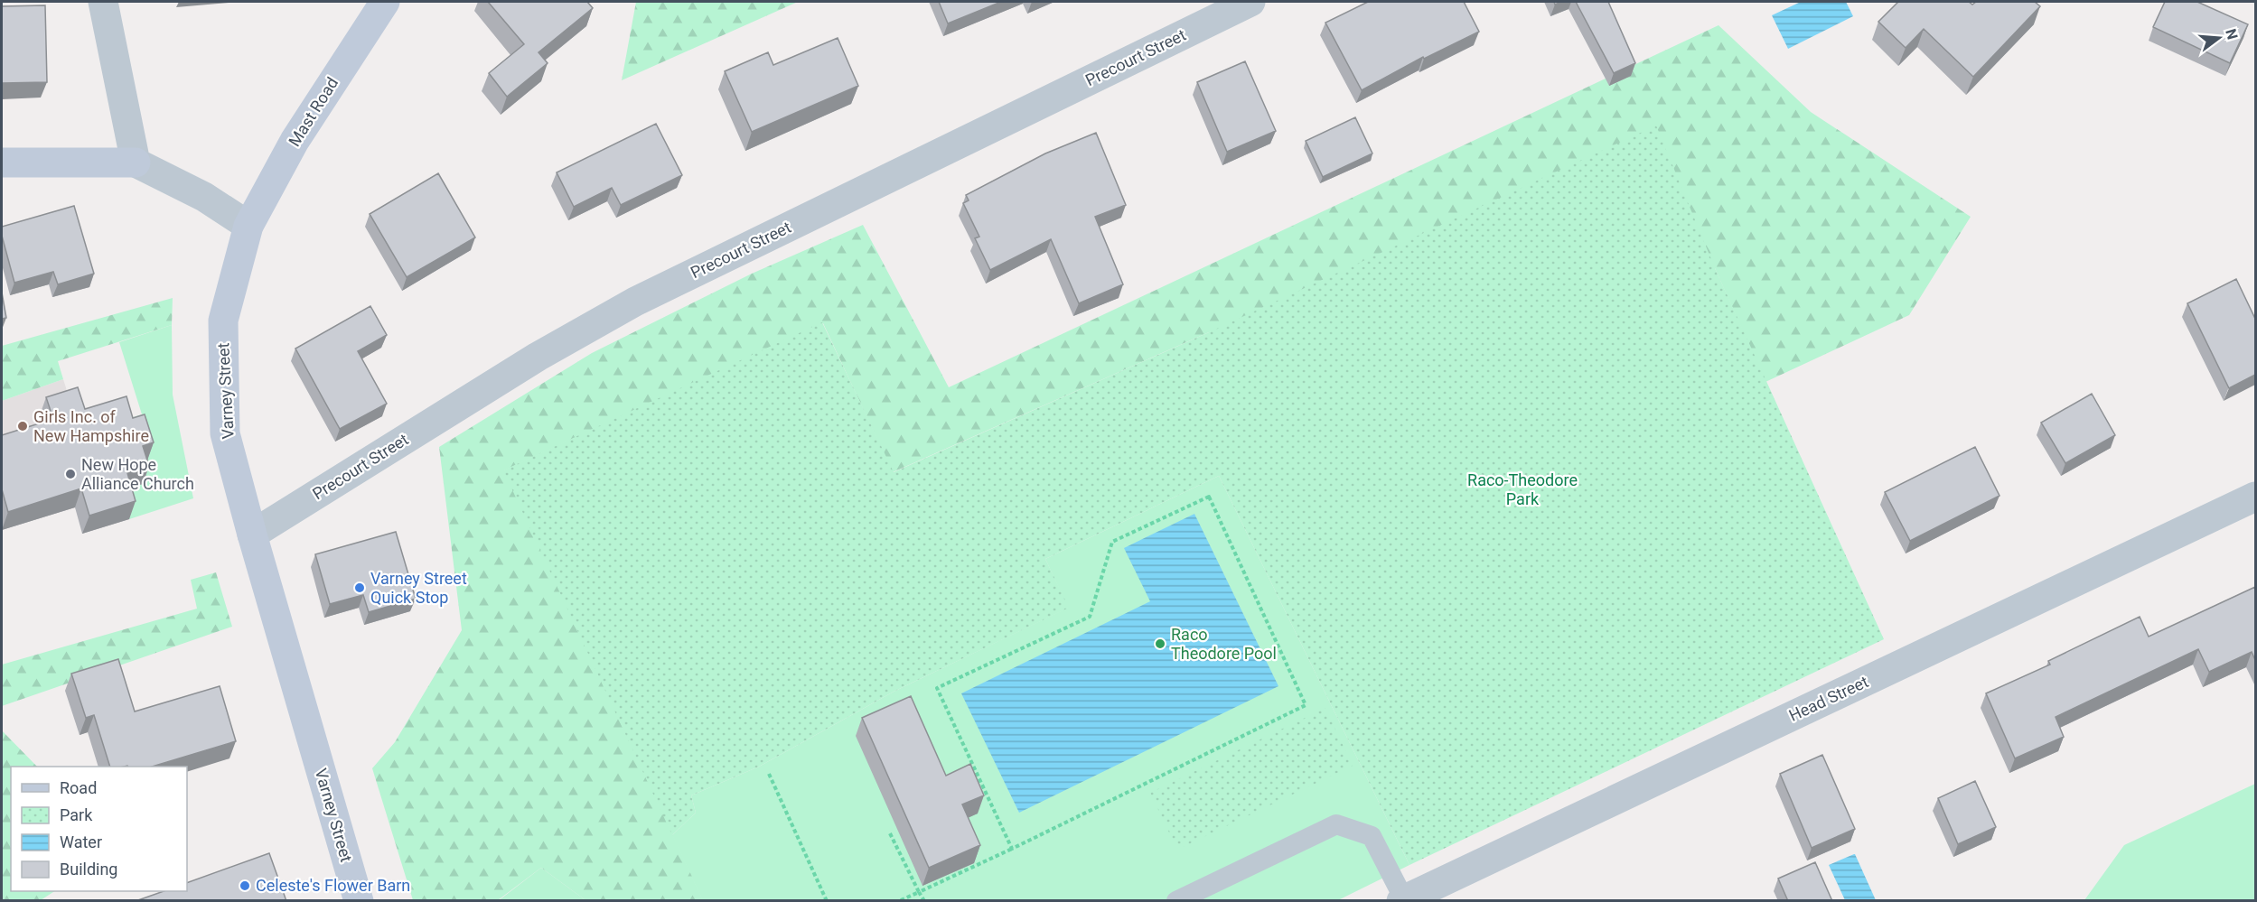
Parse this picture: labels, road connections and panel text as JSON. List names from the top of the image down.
{
  "streets": {
    "main road": ["Mast Road", "Varney Street"],
    "street": ["Precourt Street", "Head Street"]
  },
  "crossings": [
    ["Precourt Street", "Varney Street"],
    ["Mast Road", "Varney Street"]
  ],
  "parks": ["Raco-Theodore Park"],
  "places": [
    "Girls Inc. of New Hampshire",
    "New Hope Alliance Church",
    "Varney Street Quick Stop",
    "Raco Theodore Pool",
    "Celeste's Flower Barn"
  ],
  "legend": [
    "Road",
    "Park",
    "Water",
    "Building"
  ],
  "north": "right"
}
